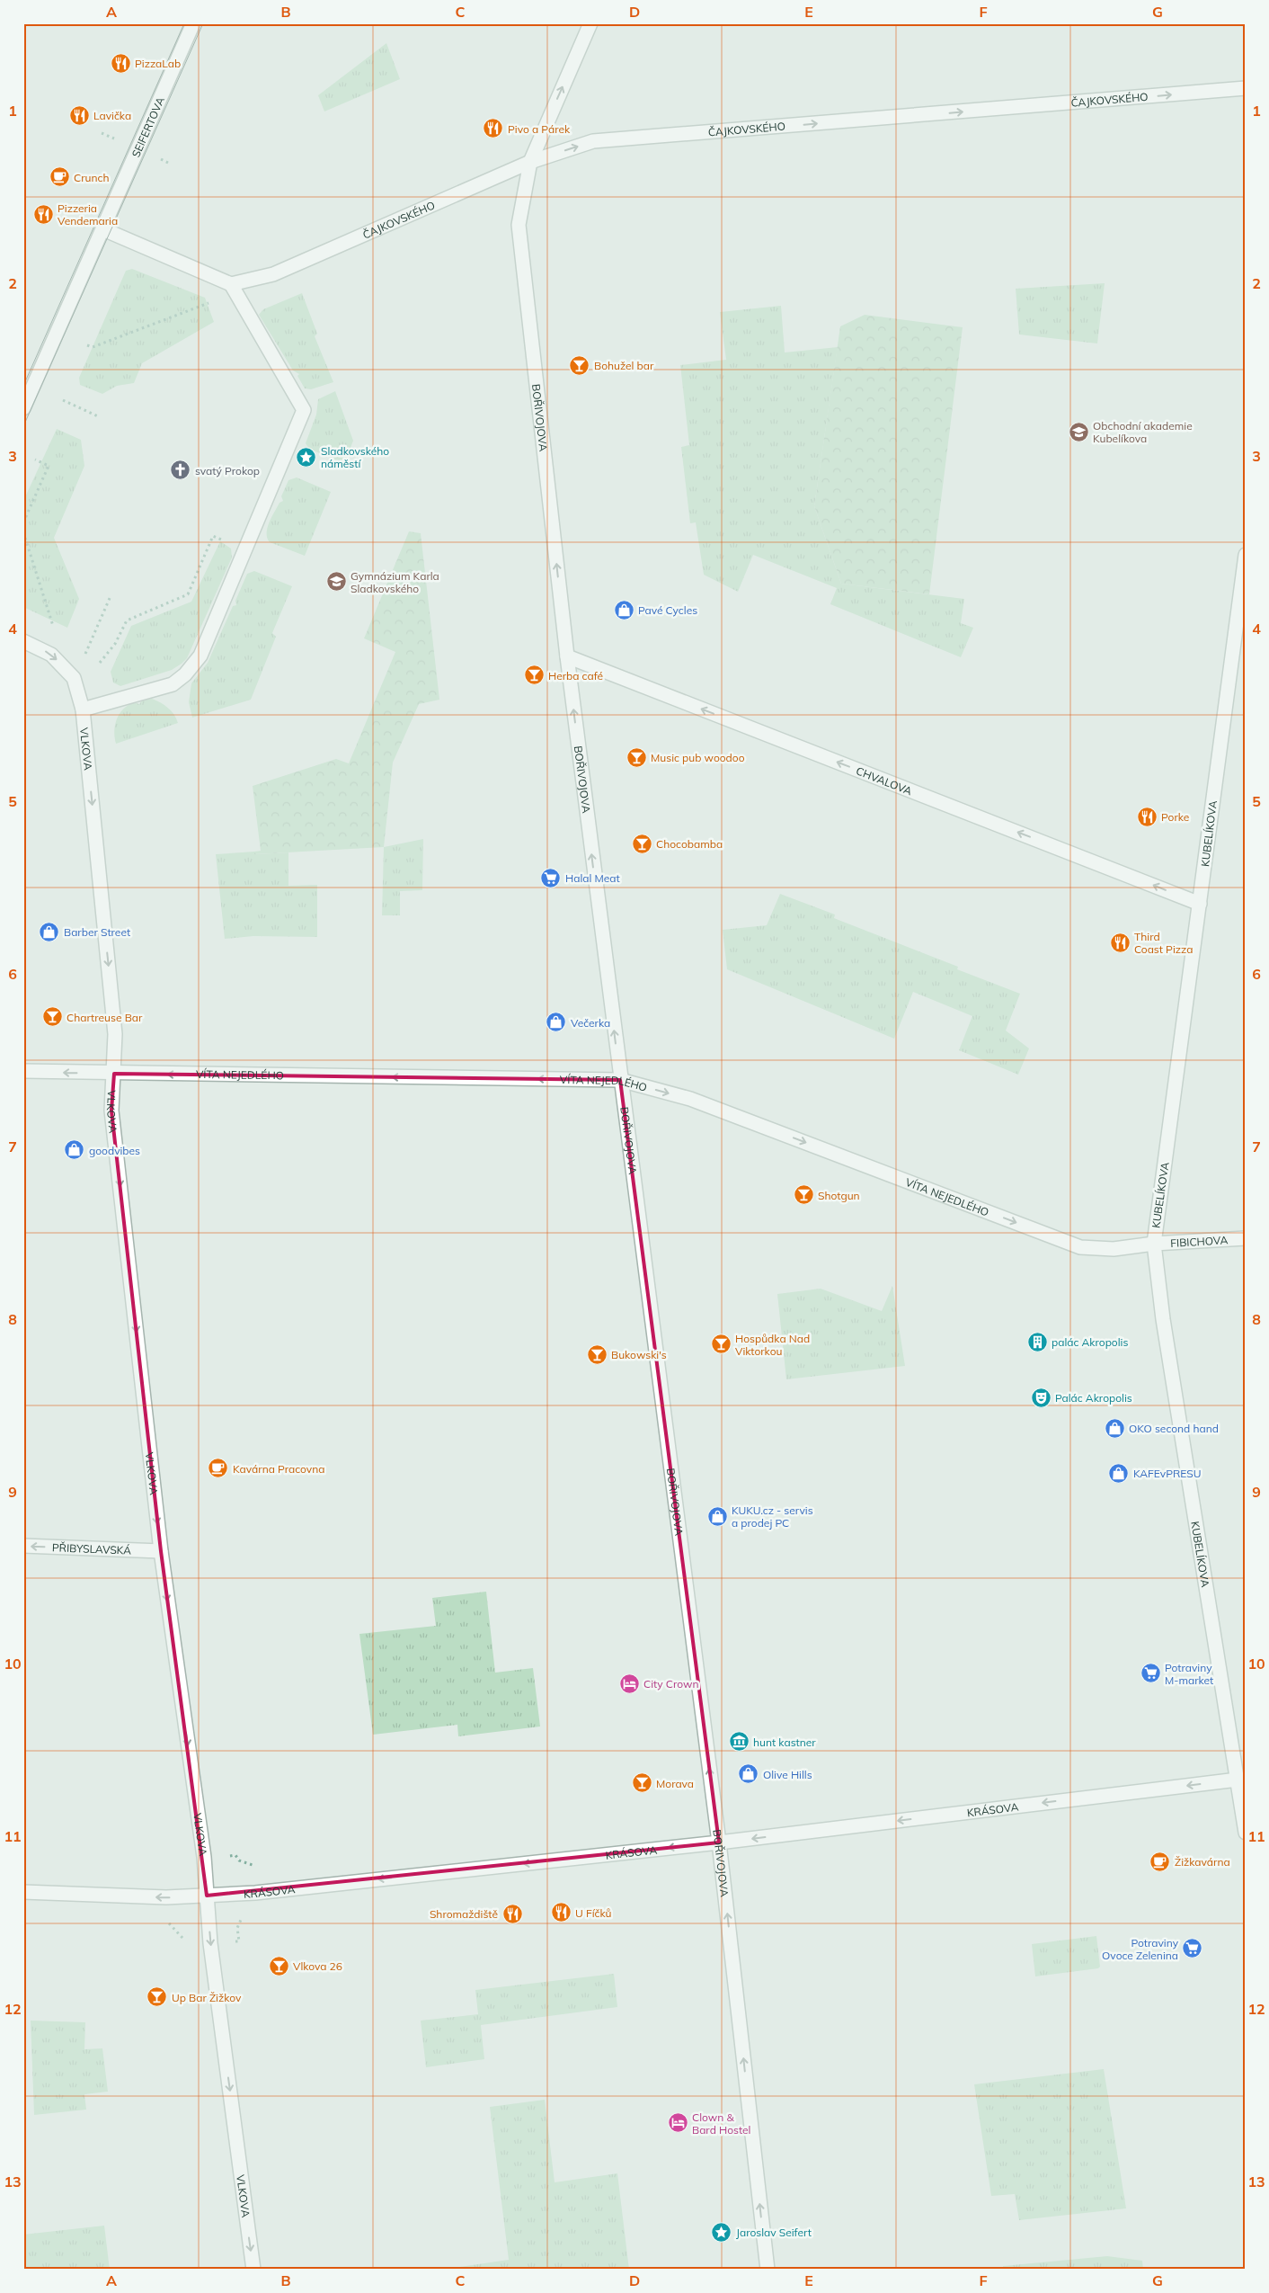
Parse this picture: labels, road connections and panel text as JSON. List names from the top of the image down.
{
  "streets": {
    "street": [
      "ČAJKOVSKÉHO",
      "SEIFERTOVA",
      "BOŘIVOJOVA",
      "VLKOVA",
      "CHVALOVA",
      "KUBELÍKOVA",
      "VÍTA NEJEDLÉHO",
      "FIBICHOVA",
      "PŘIBYSLAVSKÁ",
      "KRÁSOVA"
    ]
  },
  "crossings": [
    ["ČAJKOVSKÉHO", "BOŘIVOJOVA"],
    ["BOŘIVOJOVA", "CHVALOVA"],
    ["BOŘIVOJOVA", "VÍTA NEJEDLÉHO"],
    ["BOŘIVOJOVA", "KRÁSOVA"],
    ["VLKOVA", "VÍTA NEJEDLÉHO"],
    ["VLKOVA", "PŘIBYSLAVSKÁ"],
    ["VLKOVA", "KRÁSOVA"],
    ["CHVALOVA", "KUBELÍKOVA"],
    ["KUBELÍKOVA", "VÍTA NEJEDLÉHO"],
    ["KUBELÍKOVA", "FIBICHOVA"],
    ["KUBELÍKOVA", "KRÁSOVA"],
    ["VÍTA NEJEDLÉHO", "FIBICHOVA"]
  ],
  "one_way": [
    "ČAJKOVSKÉHO",
    "BOŘIVOJOVA",
    "VLKOVA",
    "CHVALOVA",
    "PŘIBYSLAVSKÁ",
    "KRÁSOVA"
  ],
  "places": {
    "restaurant": [
      "PizzaLab",
      "Lavička",
      "Pivo a Párek",
      "Pizzeria Vendemaria",
      "Porke",
      "Third Coast Pizza",
      "U Fíčků",
      "Shromaždiště"
    ],
    "cafe": ["Crunch", "Kavárna Pracovna", "Žižkavárna"],
    "bar": [
      "Bohužel bar",
      "Herba café",
      "Music pub woodoo",
      "Chocobamba",
      "Chartreuse Bar",
      "Shotgun",
      "Hospůdka Nad Viktorkou",
      "Bukowski's",
      "Morava",
      "Vlkova 26",
      "Up Bar Žižkov"
    ],
    "school or university": ["Obchodní akademie Kubelíkova", "Gymnázium Karla Sladkovského"],
    "place": ["Sladkovského náměstí", "Jaroslav Seifert"],
    "church": ["svatý Prokop"],
    "shop": [
      "Pavé Cycles",
      "Barber Street",
      "Večerka",
      "goodvibes",
      "OKO second hand",
      "KAFEvPRESU",
      "KUKU.cz - servis a prodej PC",
      "Olive Hills"
    ],
    "supermarket": ["Halal Meat", "Potraviny M-market", "Potraviny Ovoce Zelenina"],
    "building": ["palác Akropolis"],
    "theatre": ["Palác Akropolis"],
    "hotel": ["City Crown", "Clown & Bard Hostel"],
    "museum": ["hunt kastner"]
  },
  "grid": {
    "columns": [
      "A",
      "B",
      "C",
      "D",
      "E",
      "F",
      "G"
    ],
    "rows": [
      "1",
      "2",
      "3",
      "4",
      "5",
      "6",
      "7",
      "8",
      "9",
      "10",
      "11",
      "12",
      "13"
    ]
  }
}
